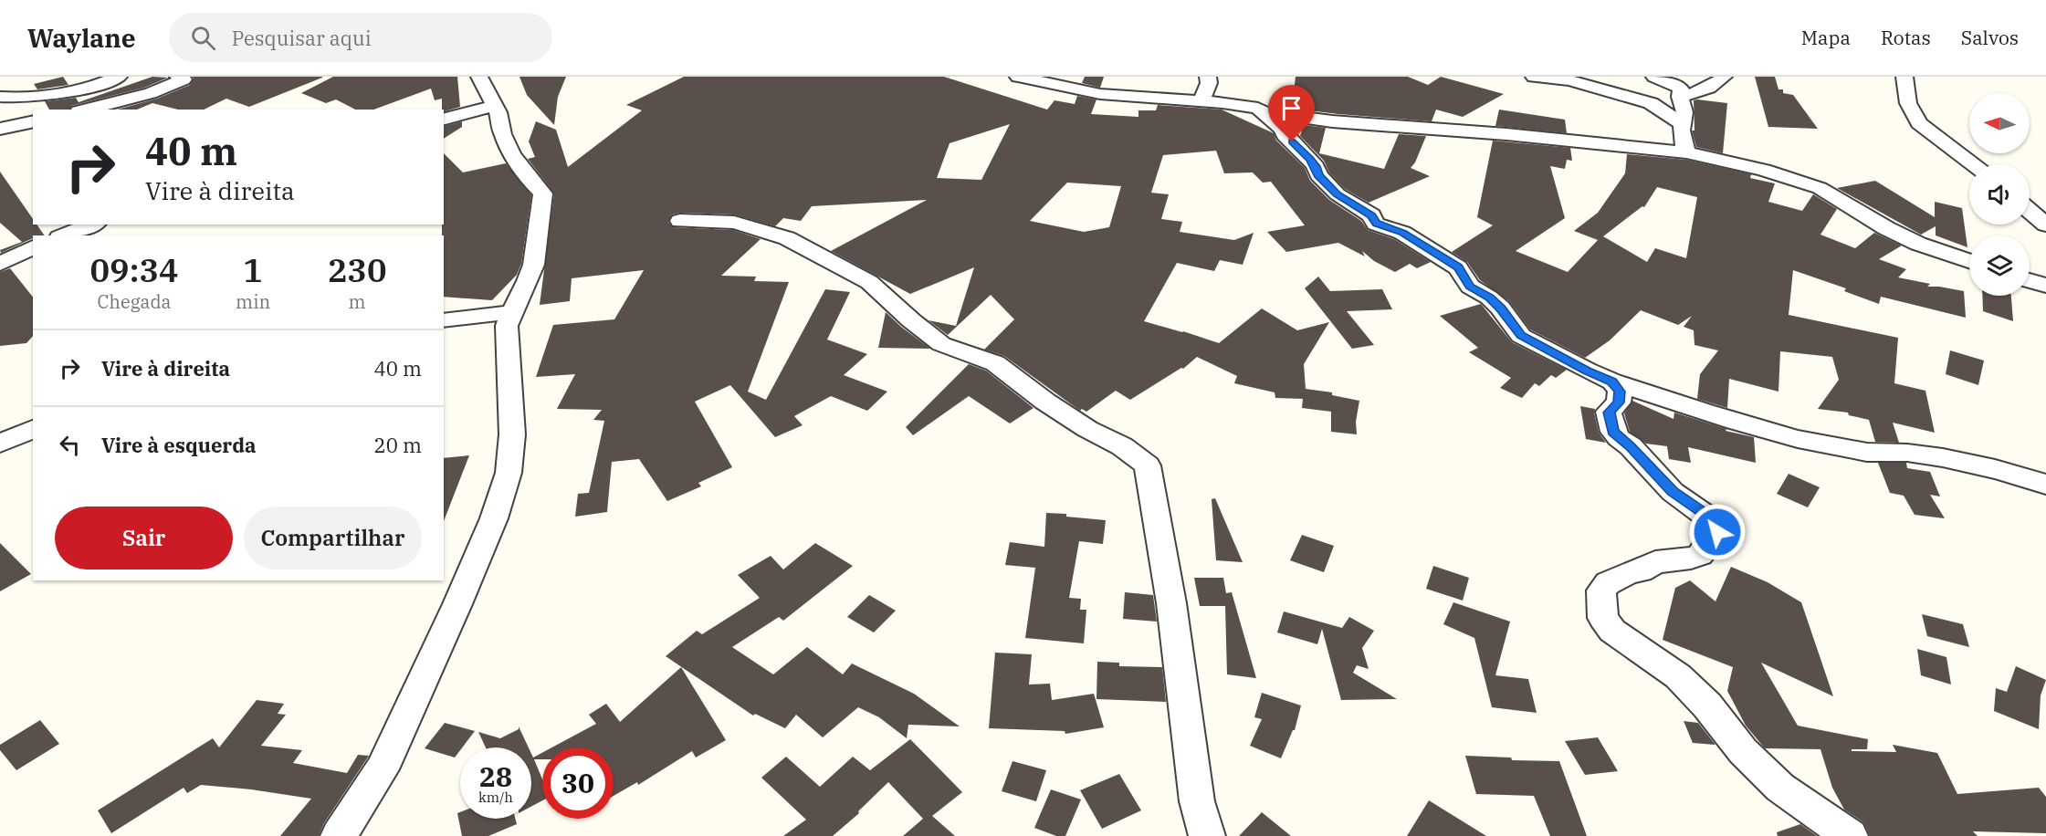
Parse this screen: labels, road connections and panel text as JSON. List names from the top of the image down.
{
  "north": "left",
  "page": {
    "header": "Waylane",
    "search": "Pesquisar aqui",
    "nav": ["Mapa", "Rotas", "Salvos"],
    "turn": ["40 m", "Vire à direita"],
    "eta": [
      "09:34",
      "Chegada",
      "1",
      "min",
      "230",
      "m"
    ],
    "list": [
      {
        "name": "Vire à direita",
        "value": "40 m"
      },
      {
        "name": "Vire à esquerda",
        "value": "20 m"
      }
    ],
    "buttons": ["Sair", "Compartilhar"],
    "speed": "28 km/h",
    "limit": "30"
  }
}
